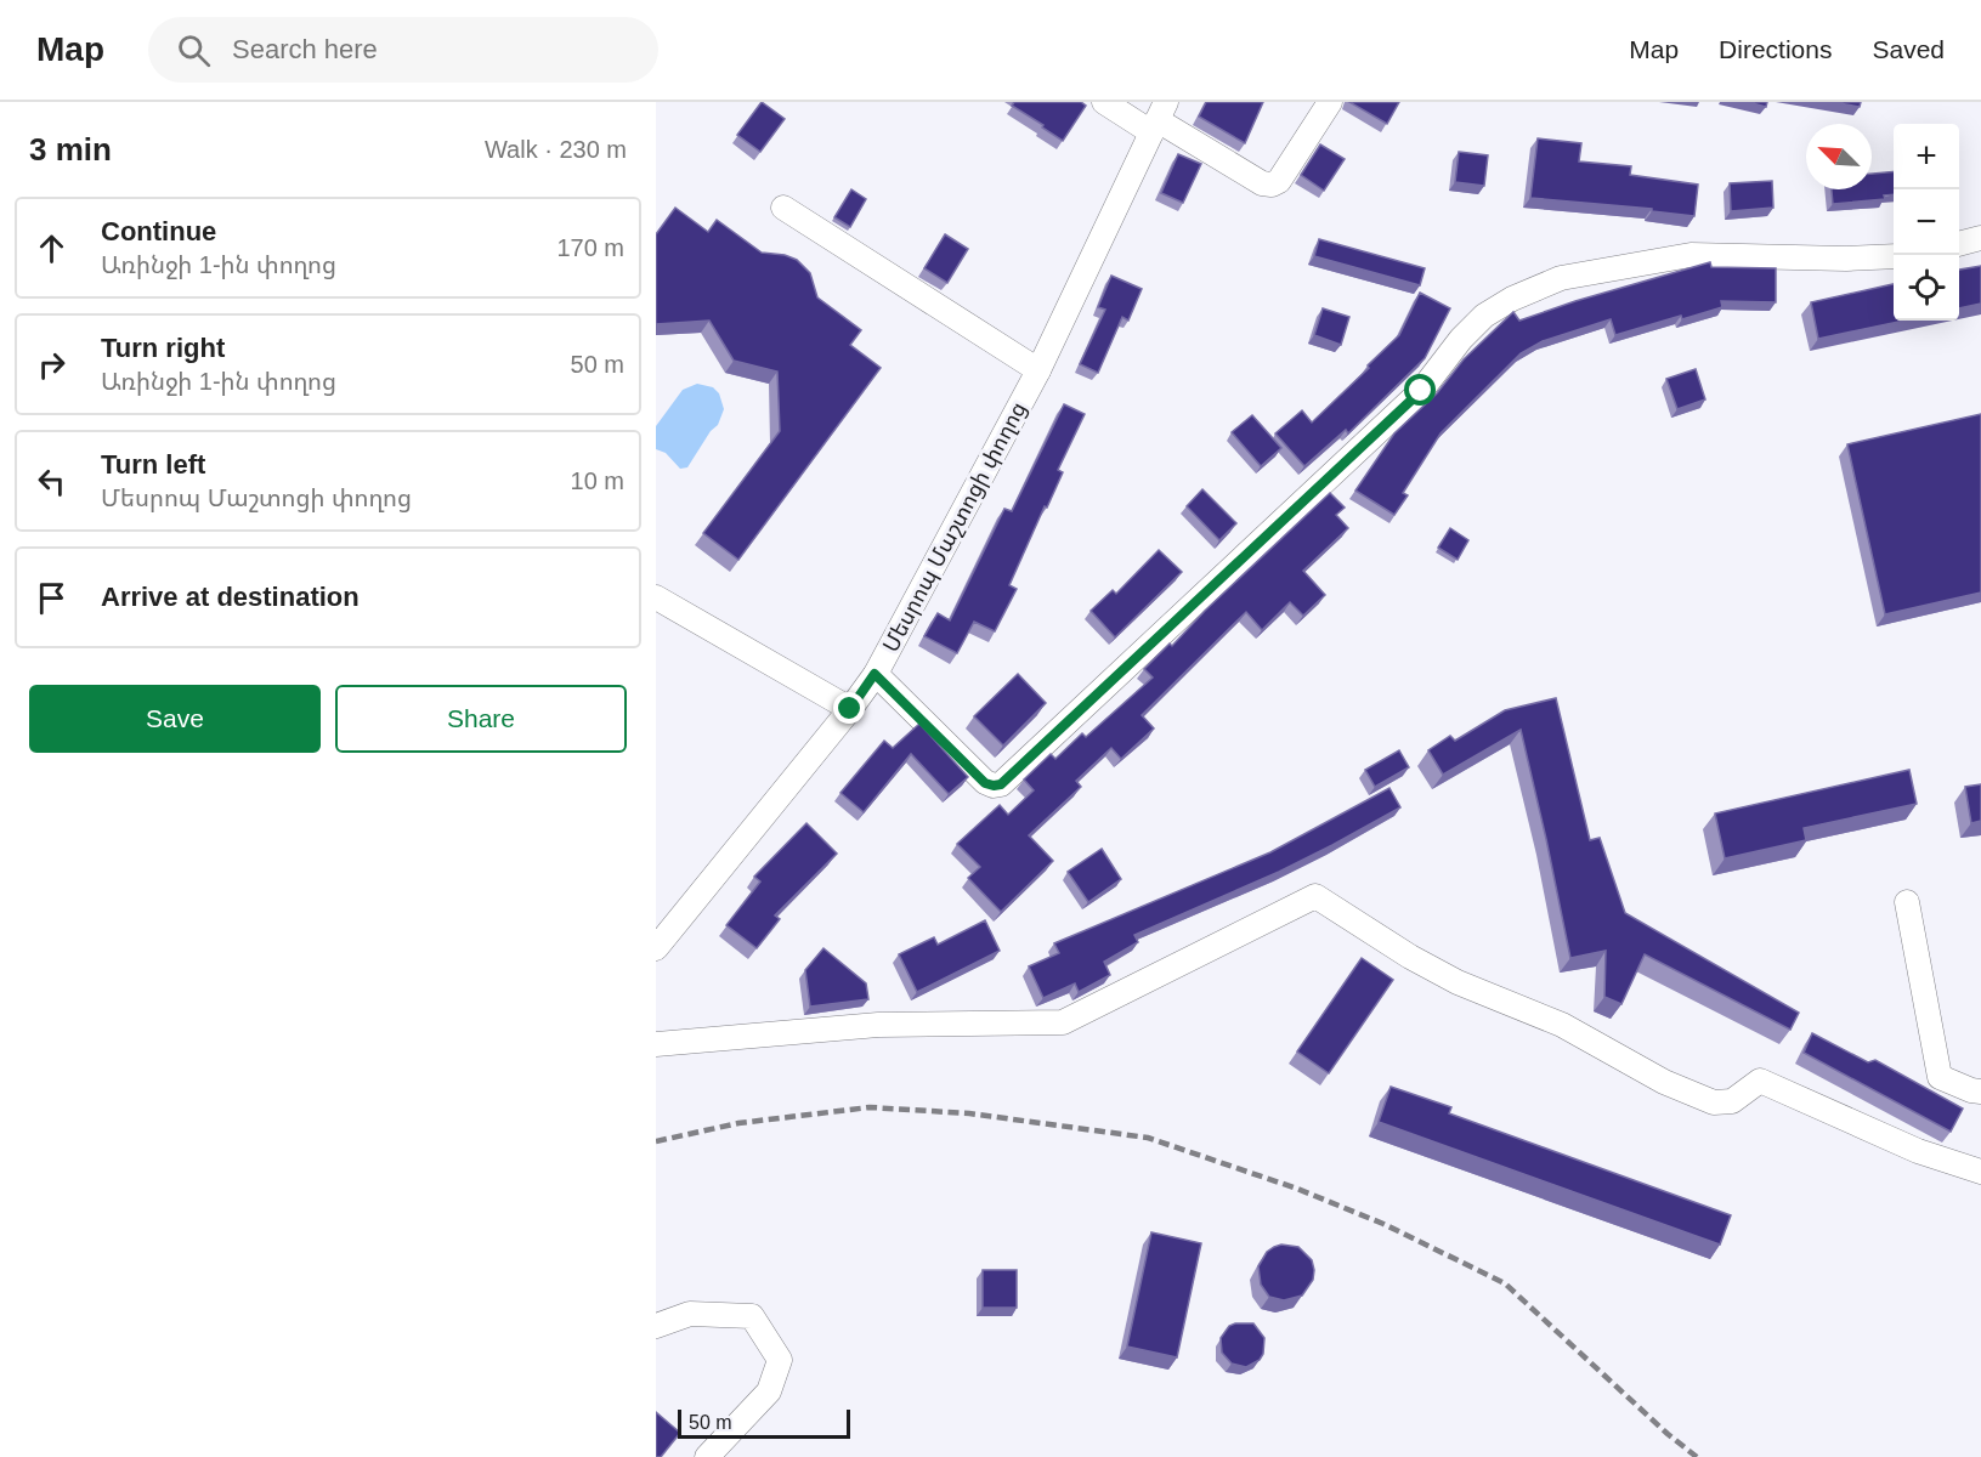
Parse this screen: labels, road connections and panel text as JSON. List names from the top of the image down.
{
  "streets": {
    "street": ["Մեսրոպ Մաշտոցի փողոց"]
  },
  "scale_bar": "50 m",
  "north": "top left",
  "page": {
    "header": "Map",
    "search": "Search here",
    "nav": ["Map", "Directions", "Saved"],
    "heading": ["3 min", "Walk · 230 m"],
    "map_buttons": ["+", "−"],
    "list": [
      ["Continue", "Առինջի 1-ին փողոց", "170 m"],
      ["Turn right", "Առինջի 1-ին փողոց", "50 m"],
      ["Turn left", "Մեսրոպ Մաշտոցի փողոց", "10 m"],
      "Arrive at destination"
    ],
    "buttons": ["Save", "Share"],
    "scale": "50 m"
  }
}
